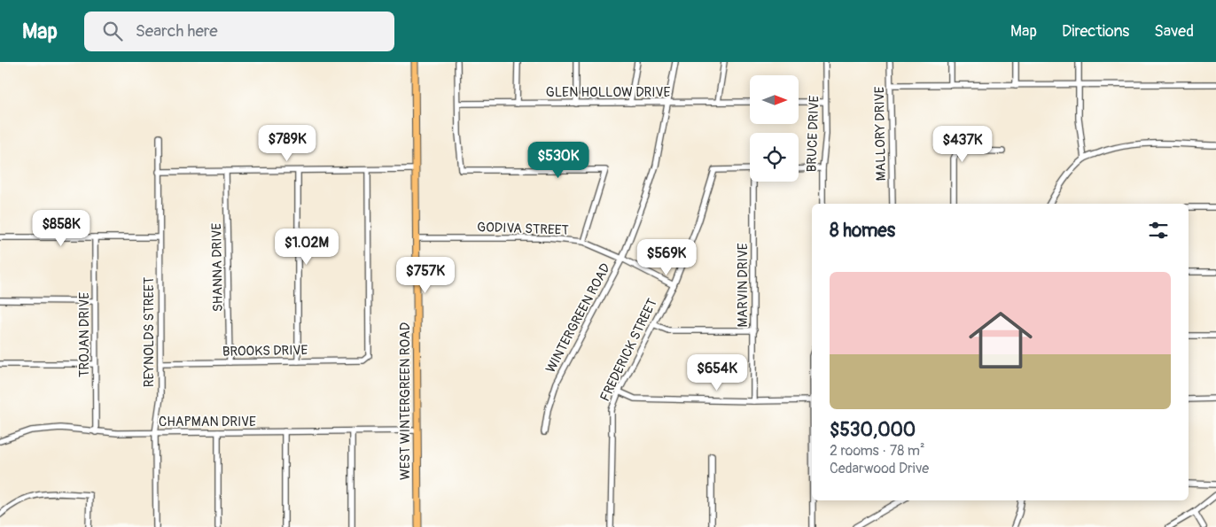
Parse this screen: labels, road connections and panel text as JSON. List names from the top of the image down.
{
  "streets": {
    "main road": ["WEST WINTERGREEN ROAD"],
    "street": [
      "GLEN HOLLOW DRIVE",
      "BRUCE DRIVE",
      "MALLORY DRIVE",
      "GODIVA STREET",
      "SHANNA DRIVE",
      "MARVIN DRIVE",
      "WINTERGREEN ROAD",
      "REYNOLDS STREET",
      "TROJAN DRIVE",
      "FREDERICK STREET",
      "BROOKS DRIVE",
      "CHAPMAN DRIVE"
    ]
  },
  "crossings": [
    ["GLEN HOLLOW DRIVE", "WINTERGREEN ROAD"],
    ["GODIVA STREET", "WINTERGREEN ROAD"],
    ["GODIVA STREET", "FREDERICK STREET"],
    ["GODIVA STREET", "WEST WINTERGREEN ROAD"],
    ["SHANNA DRIVE", "BROOKS DRIVE"],
    ["REYNOLDS STREET", "BROOKS DRIVE"],
    ["REYNOLDS STREET", "CHAPMAN DRIVE"],
    ["TROJAN DRIVE", "CHAPMAN DRIVE"],
    ["WEST WINTERGREEN ROAD", "CHAPMAN DRIVE"]
  ],
  "north": "right",
  "page": {
    "header": "Map",
    "search": "Search here",
    "nav": ["Map", "Directions", "Saved"],
    "price": [
      "$789K",
      "$437K",
      "$530K",
      "$858K",
      "$1.02M",
      "$569K",
      "$757K",
      "$654K"
    ],
    "heading": "8 homes",
    "list": [
      {
        "name": "$530,000",
        "note": "2 rooms · 78 m² · Cedarwood Drive"
      }
    ]
  }
}
